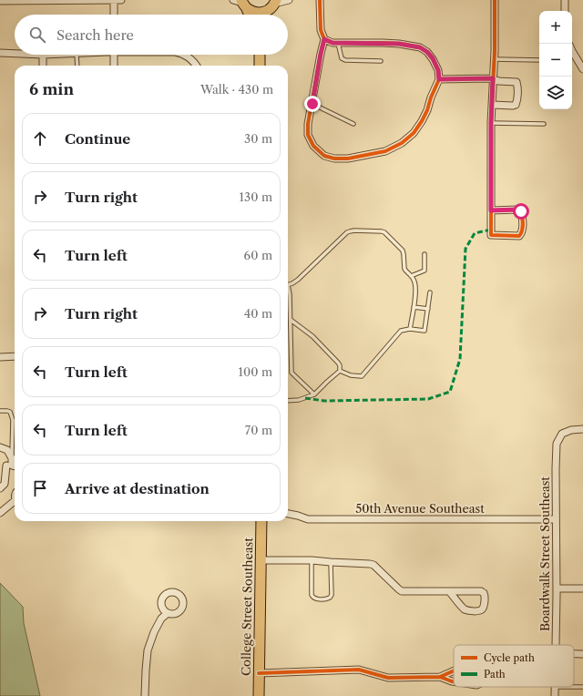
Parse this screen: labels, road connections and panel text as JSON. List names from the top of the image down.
{
  "streets": {
    "main road": ["College Street Southeast"],
    "street": ["50th Avenue Southeast", "Boardwalk Street Southeast"]
  },
  "crossings": [
    ["50th Avenue Southeast", "Boardwalk Street Southeast"]
  ],
  "legend": ["Cycle path", "Path"],
  "page": {
    "map_buttons": ["+", "−"],
    "search": "Search here",
    "heading": ["6 min", "Walk · 430 m"],
    "list": [
      ["Continue", "30 m"],
      ["Turn right", "130 m"],
      ["Turn left", "60 m"],
      ["Turn right", "40 m"],
      ["Turn left", "100 m"],
      ["Turn left", "70 m"],
      "Arrive at destination"
    ]
  }
}
